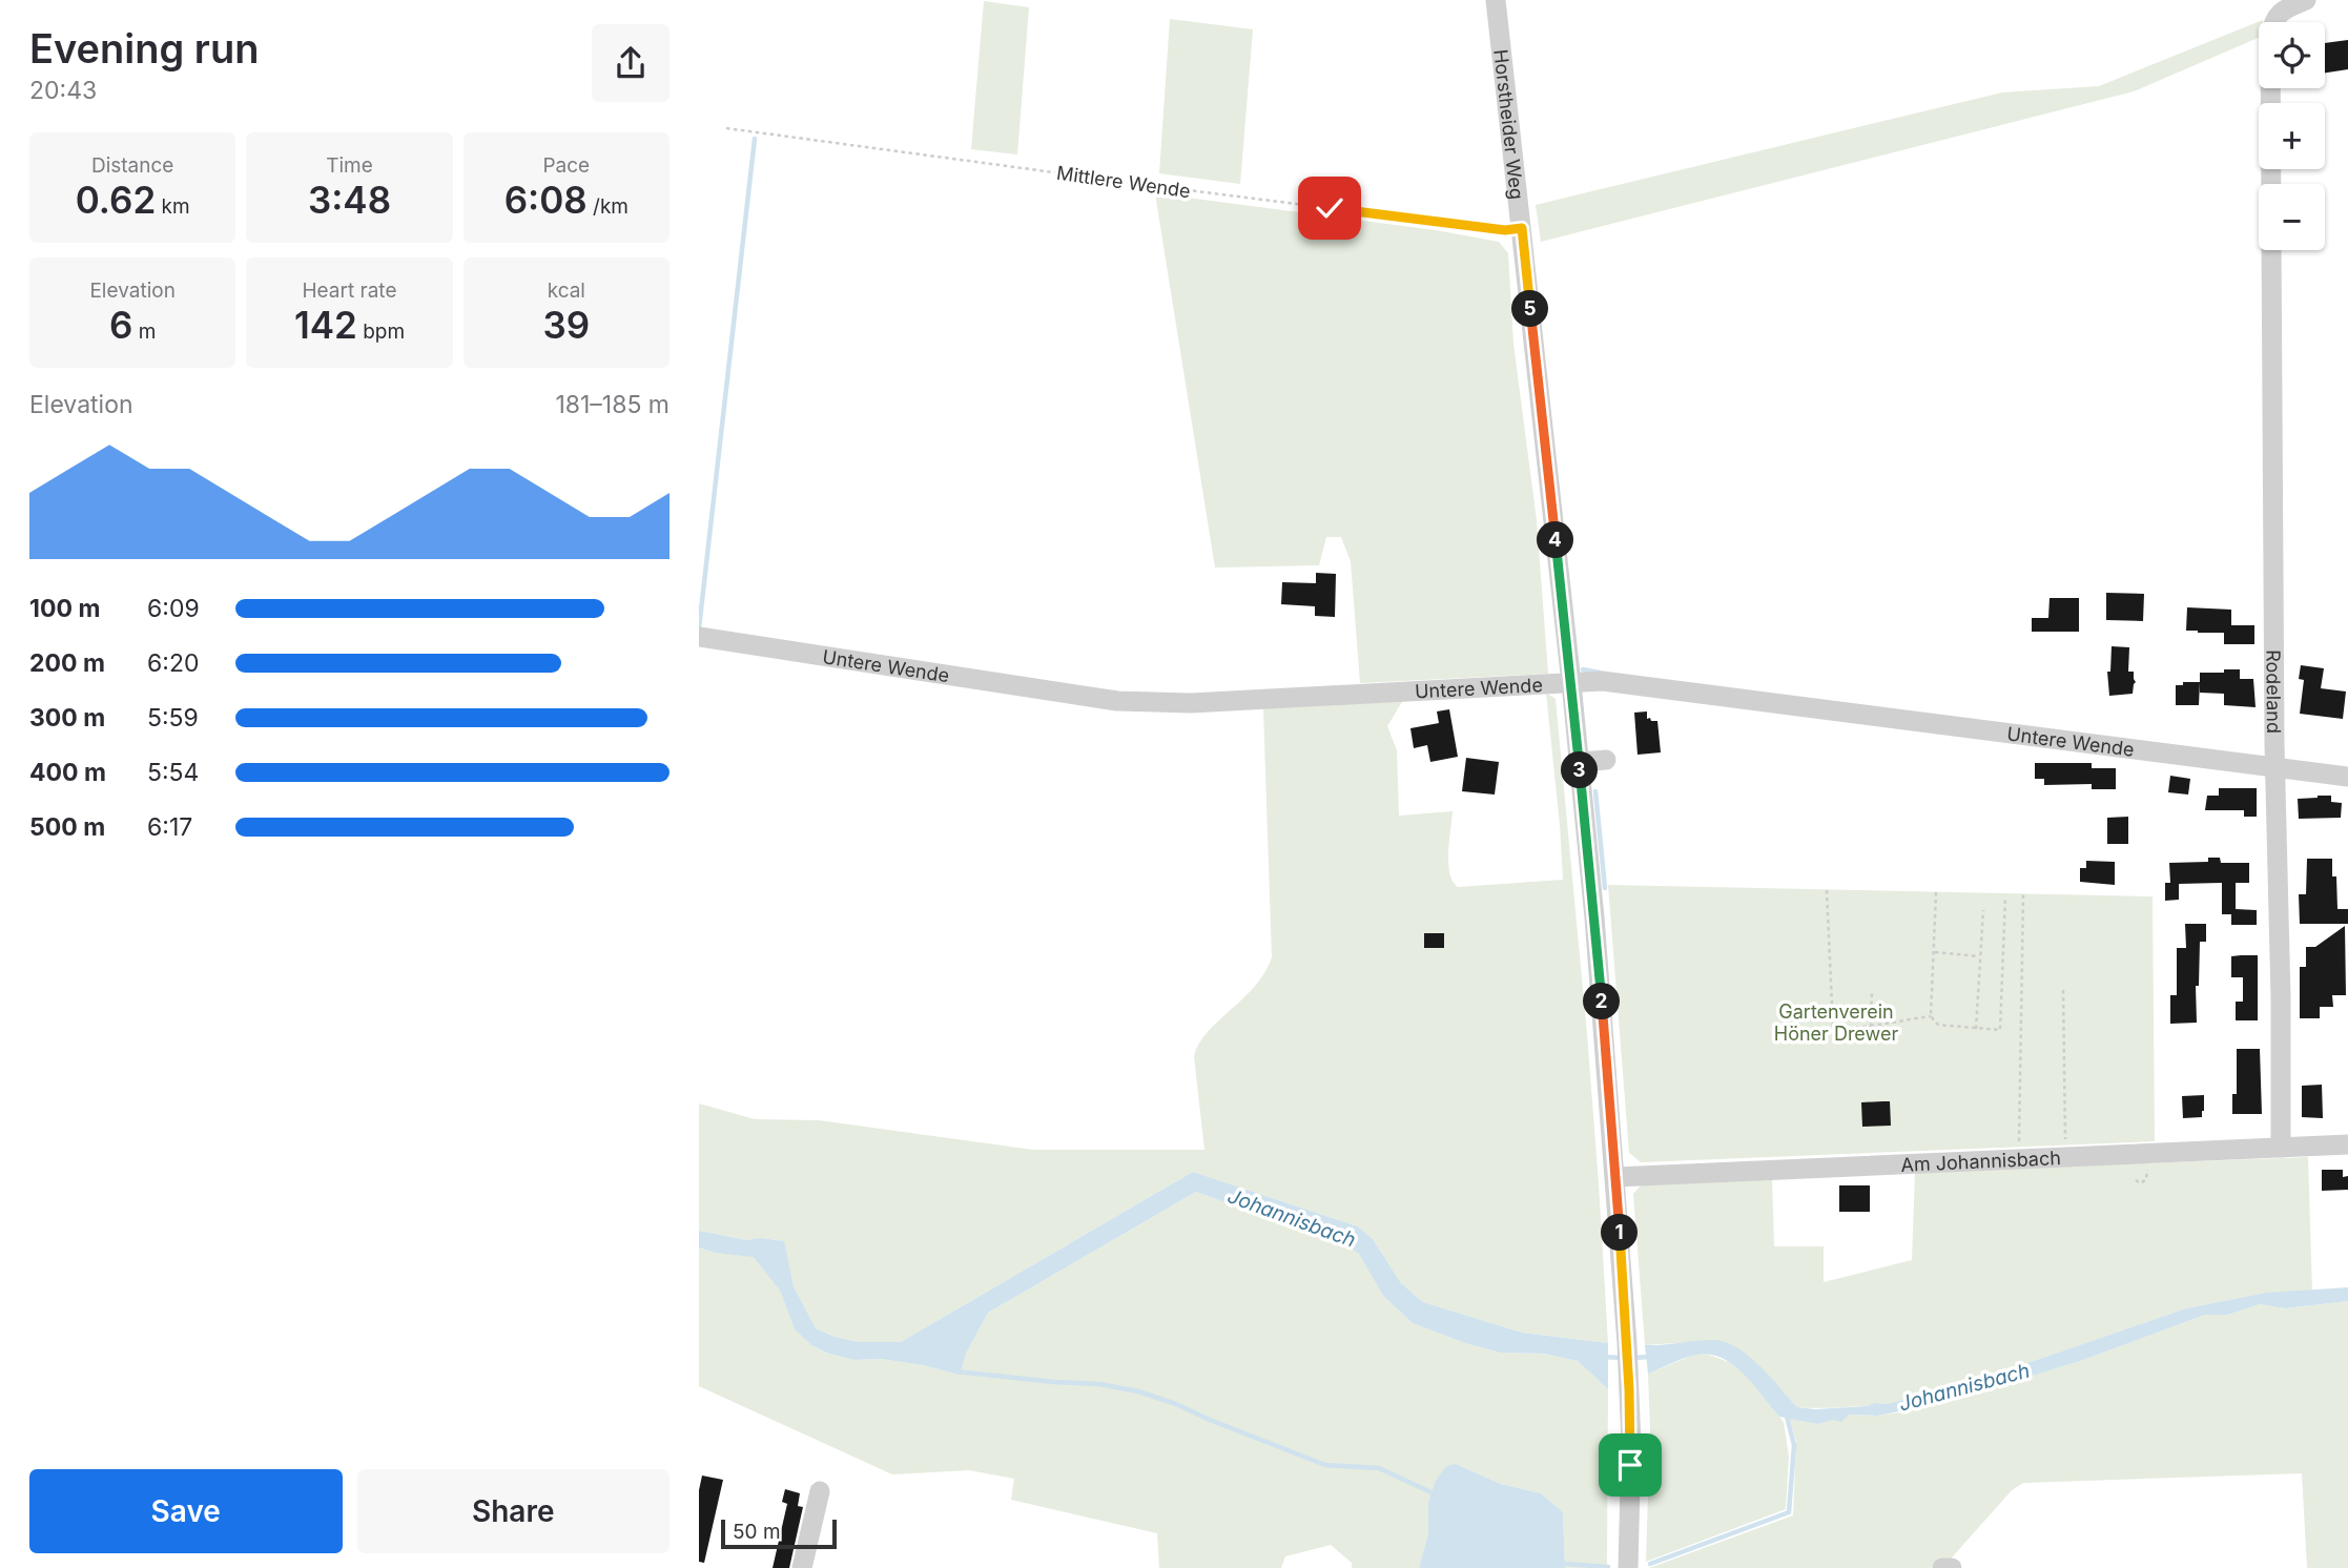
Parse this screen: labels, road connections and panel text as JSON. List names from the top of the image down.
{
  "streets": {
    "street": [
      "Horstheider Weg",
      "Untere Wende",
      "Rodeland",
      "Am Johannisbach"
    ],
    "path": ["Mittlere Wende"]
  },
  "crossings": [
    ["Horstheider Weg", "Mittlere Wende"],
    ["Horstheider Weg", "Untere Wende"],
    ["Horstheider Weg", "Am Johannisbach"],
    ["Untere Wende", "Rodeland"],
    ["Rodeland", "Am Johannisbach"]
  ],
  "water": ["Johannisbach"],
  "parks": ["Gartenverein Höner Drewer"],
  "scale_bar": "50 m",
  "page": {
    "heading": ["Evening run", "20:43"],
    "map_buttons": ["+", "−"],
    "stats": [
      ["Distance", "0.62 km"],
      ["Time", "3:48"],
      ["Pace", "6:08 /km"],
      ["Elevation", "6 m"],
      ["Heart rate", "142 bpm"],
      ["kcal", "39"]
    ],
    "pins": [
      "5",
      "4",
      "3",
      "2",
      "1"
    ],
    "chart": ["Elevation", "181–185 m"],
    "list": [
      {
        "name": "100 m",
        "note": "6:09"
      },
      {
        "name": "200 m",
        "note": "6:20"
      },
      {
        "name": "300 m",
        "note": "5:59"
      },
      {
        "name": "400 m",
        "note": "5:54"
      },
      {
        "name": "500 m",
        "note": "6:17"
      }
    ],
    "buttons": ["Save", "Share"],
    "scale": "50 m"
  }
}
